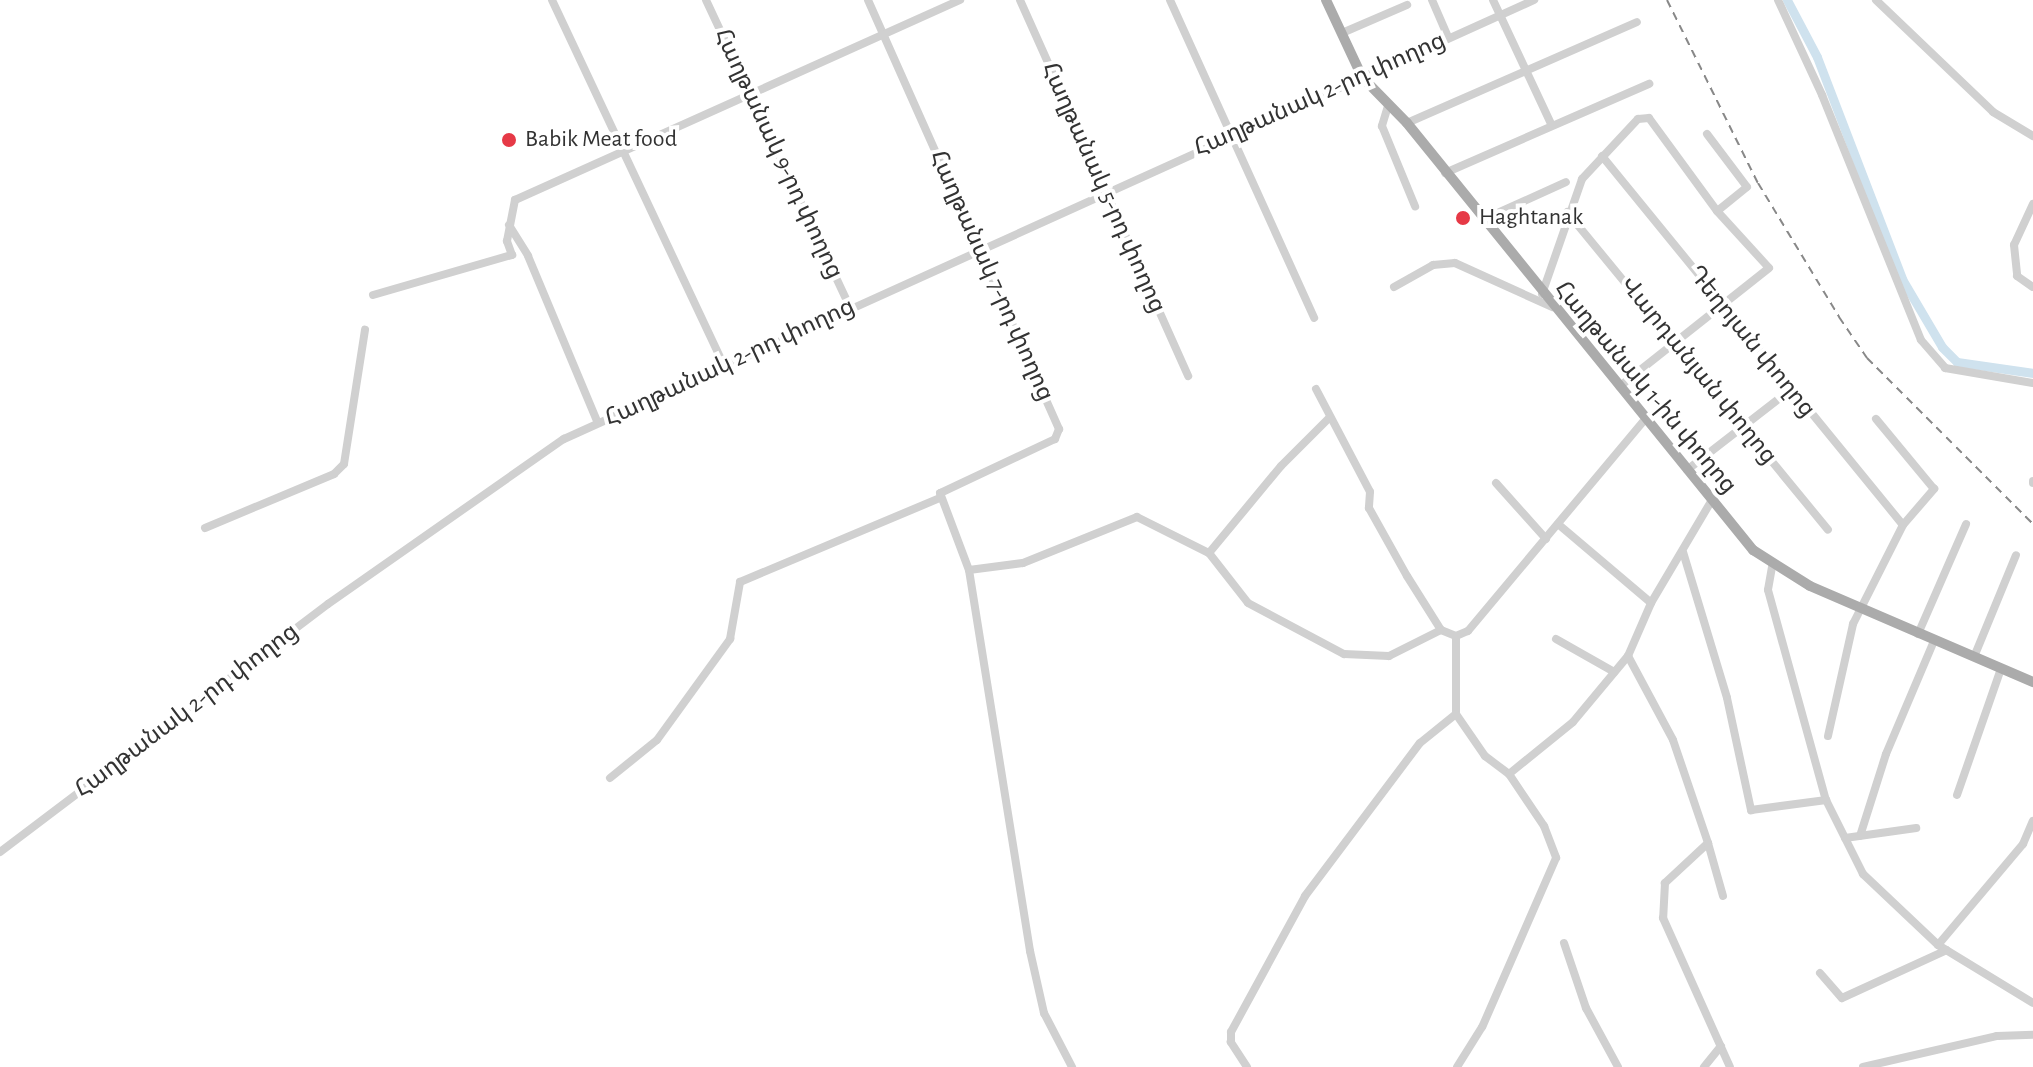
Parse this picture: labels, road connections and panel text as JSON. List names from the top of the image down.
{
  "streets": {
    "main road": ["Հաղթանակ 1-ին փողոց"],
    "street": [
      "Հաղթանակ 2-րդ փողոց",
      "Հաղթանակ 9-րդ փողոց",
      "Հաղթանակ 5-րդ փողոց",
      "Հաղթանակ 7-րդ փողոց",
      "Դեղոյան փողոց",
      "Վարդանյան փողոց"
    ]
  },
  "crossings": [
    ["Հաղթանակ 2-րդ փողոց", "Հաղթանակ 9-րդ փողոց"],
    ["Հաղթանակ 2-րդ փողոց", "Հաղթանակ 5-րդ փողոց"],
    ["Հաղթանակ 2-րդ փողոց", "Հաղթանակ 7-րդ փողոց"],
    ["Հաղթանակ 2-րդ փողոց", "Հաղթանակ 1-ին փողոց"]
  ],
  "places": ["Babik Meat food", "Haghtanak"]
}
